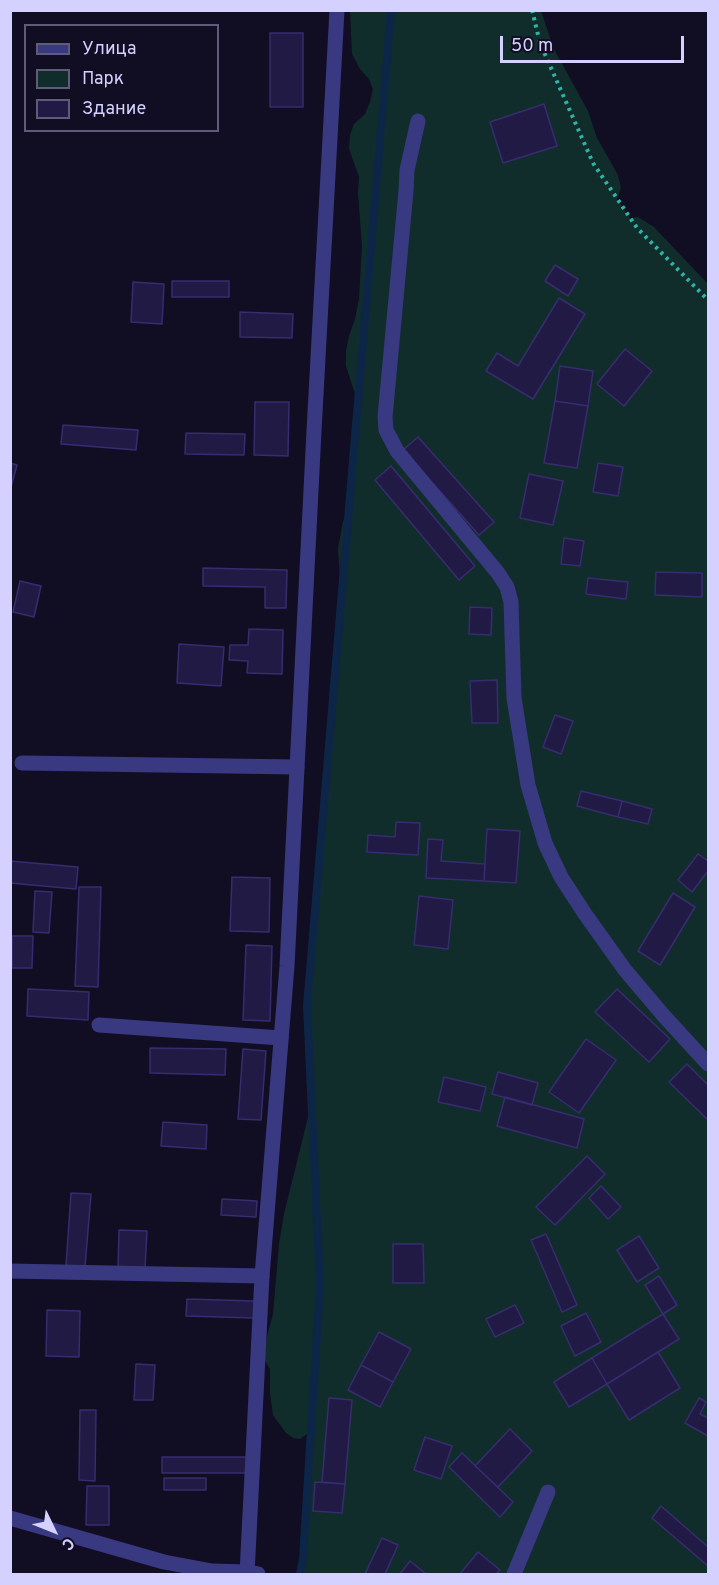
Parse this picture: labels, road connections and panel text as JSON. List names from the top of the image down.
{
  "legend": ["Улица", "Парк", "Здание"],
  "scale_bar": "50 m",
  "north": "bottom right"
}
